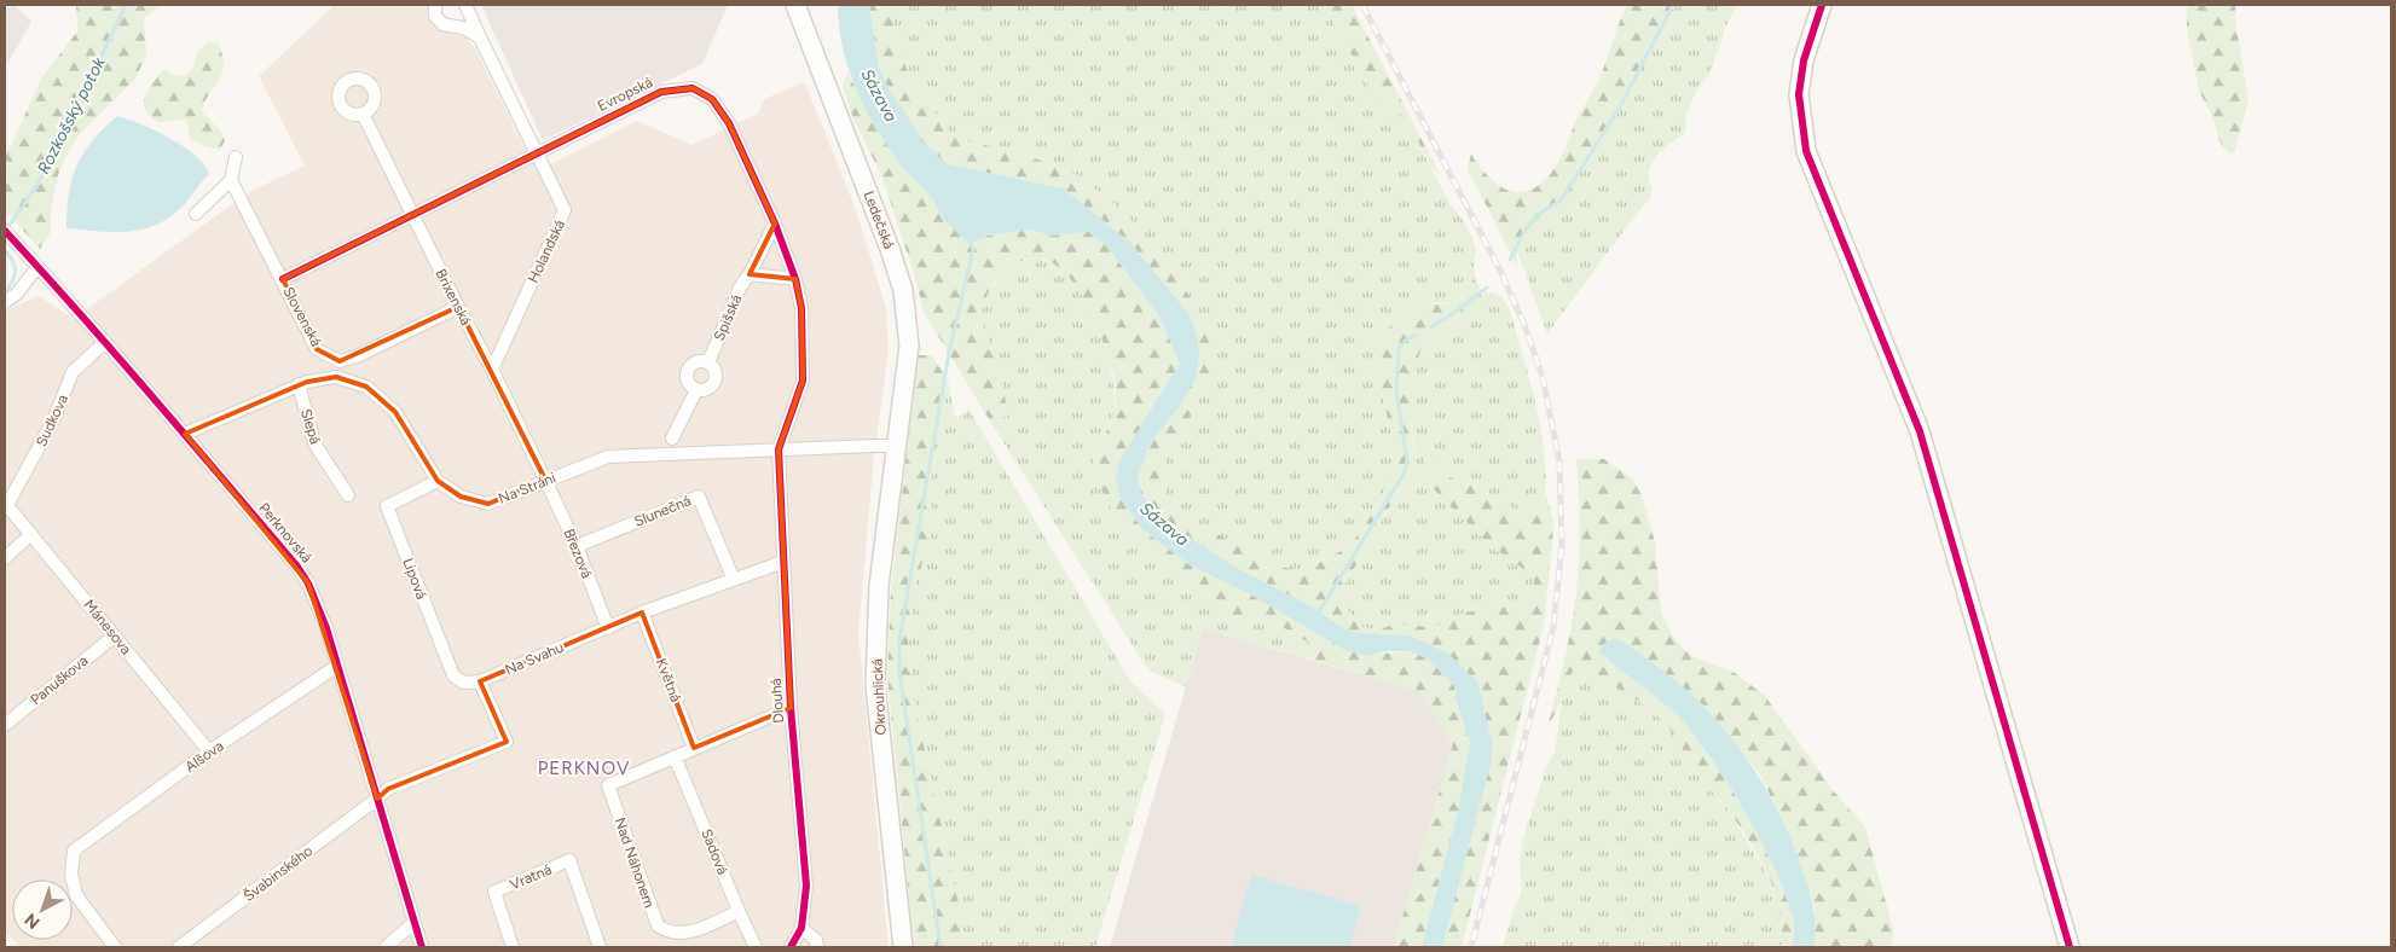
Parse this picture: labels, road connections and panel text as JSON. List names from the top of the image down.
{
  "streets": {
    "street": [
      "Evropská",
      "Ledečská",
      "Holandská",
      "Brixenská",
      "Slovenská",
      "Spišská",
      "Sudkova",
      "Slepá",
      "Na Stráni",
      "Slunečná",
      "Perknovská",
      "Březová",
      "Lipová",
      "Mánesova",
      "Na Svahu",
      "Panuškova",
      "Květná",
      "Okrouhlická",
      "Dlouhá",
      "Alšova",
      "Sadová",
      "Nad Náhonem",
      "Švabinského",
      "Vratná"
    ]
  },
  "crossings": [
    ["Evropská", "Holandská"],
    ["Evropská", "Brixenská"],
    ["Evropská", "Slovenská"],
    ["Evropská", "Spišská"],
    ["Evropská", "Na Stráni"],
    ["Evropská", "Dlouhá"],
    ["Ledečská", "Na Stráni"],
    ["Ledečská", "Okrouhlická"],
    ["Holandská", "Brixenská"],
    ["Brixenská", "Slovenská"],
    ["Brixenská", "Na Stráni"],
    ["Brixenská", "Březová"],
    ["Sudkova", "Perknovská"],
    ["Sudkova", "Mánesova"],
    ["Slepá", "Na Stráni"],
    ["Na Stráni", "Perknovská"],
    ["Na Stráni", "Březová"],
    ["Na Stráni", "Lipová"],
    ["Na Stráni", "Okrouhlická"],
    ["Na Stráni", "Dlouhá"],
    ["Slunečná", "Březová"],
    ["Slunečná", "Na Svahu"],
    ["Perknovská", "Alšova"],
    ["Perknovská", "Švabinského"],
    ["Březová", "Na Svahu"],
    ["Lipová", "Na Svahu"],
    ["Mánesova", "Panuškova"],
    ["Mánesova", "Alšova"],
    ["Na Svahu", "Květná"],
    ["Na Svahu", "Dlouhá"],
    ["Sadová", "Nad Náhonem"]
  ],
  "districts": ["PERKNOV"],
  "water": ["Sázava", "Rozkošský potok"],
  "north": "bottom left"
}
